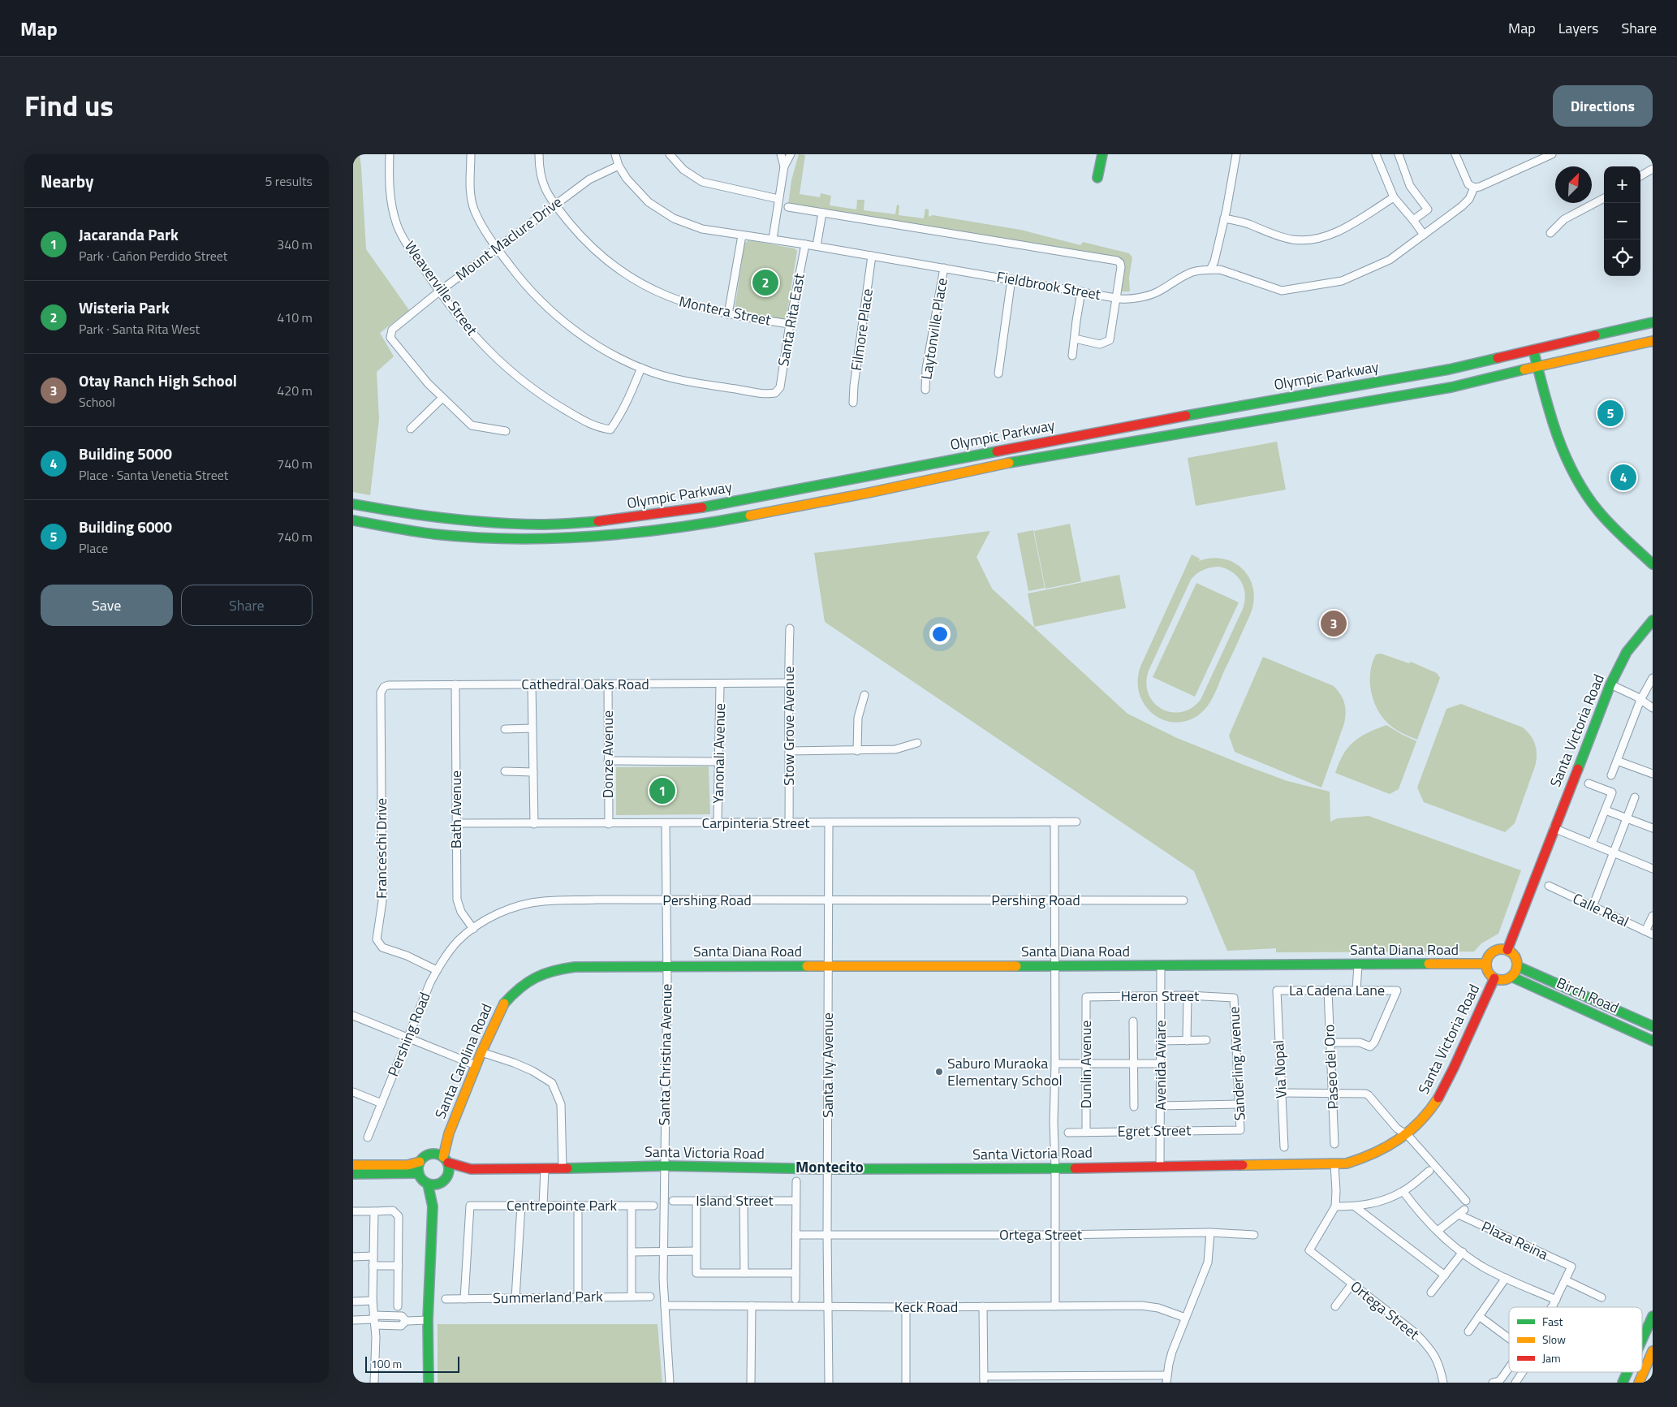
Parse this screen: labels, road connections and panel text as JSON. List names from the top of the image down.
{
  "streets": {
    "street": [
      "Mount Maclure Drive",
      "Fieldbrook Street",
      "Weaverville Street",
      "Montera Street",
      "Santa Rita East",
      "Laytonville Place",
      "Filmore Place",
      "Olympic Parkway",
      "Cathedral Oaks Road",
      "Stow Grove Avenue",
      "Santa Victoria Road",
      "Yanonali Avenue",
      "Donze Avenue",
      "Bath Avenue",
      "Carpinteria Street",
      "Franceschi Drive",
      "Pershing Road",
      "Calle Real",
      "Santa Diana Road",
      "La Cadena Lane",
      "Birch Road",
      "Heron Street",
      "Santa Christina Avenue",
      "Santa Carolina Road",
      "Sanderling Avenue",
      "Dunlin Avenue",
      "Santa Ivy Avenue",
      "Avenida Aviare",
      "Paseo del Oro",
      "Via Nopal",
      "Egret Street",
      "Island Street",
      "Centrepointe Park",
      "Ortega Street",
      "Plaza Reina",
      "Summerland Park",
      "Keck Road"
    ]
  },
  "crossings": [
    ["Mount Maclure Drive", "Fieldbrook Street"],
    ["Mount Maclure Drive", "Weaverville Street"],
    ["Mount Maclure Drive", "Montera Street"],
    ["Fieldbrook Street", "Santa Rita East"],
    ["Fieldbrook Street", "Laytonville Place"],
    ["Fieldbrook Street", "Filmore Place"],
    ["Weaverville Street", "Santa Rita East"],
    ["Montera Street", "Santa Rita East"],
    ["Cathedral Oaks Road", "Stow Grove Avenue"],
    ["Cathedral Oaks Road", "Yanonali Avenue"],
    ["Cathedral Oaks Road", "Donze Avenue"],
    ["Cathedral Oaks Road", "Bath Avenue"],
    ["Cathedral Oaks Road", "Franceschi Drive"],
    ["Stow Grove Avenue", "Carpinteria Street"],
    ["Santa Victoria Road", "Santa Diana Road"],
    ["Santa Victoria Road", "Birch Road"],
    ["Santa Victoria Road", "Santa Christina Avenue"],
    ["Santa Victoria Road", "Santa Carolina Road"],
    ["Santa Victoria Road", "Santa Ivy Avenue"],
    ["Santa Victoria Road", "Avenida Aviare"],
    ["Yanonali Avenue", "Carpinteria Street"],
    ["Donze Avenue", "Carpinteria Street"],
    ["Bath Avenue", "Carpinteria Street"],
    ["Bath Avenue", "Pershing Road"],
    ["Carpinteria Street", "Santa Christina Avenue"],
    ["Carpinteria Street", "Santa Ivy Avenue"],
    ["Franceschi Drive", "Pershing Road"],
    ["Pershing Road", "Santa Christina Avenue"],
    ["Pershing Road", "Santa Ivy Avenue"],
    ["Santa Diana Road", "Birch Road"],
    ["Santa Diana Road", "Santa Christina Avenue"],
    ["Santa Diana Road", "Santa Carolina Road"],
    ["Santa Diana Road", "Santa Ivy Avenue"],
    ["Santa Diana Road", "Avenida Aviare"],
    ["La Cadena Lane", "Paseo del Oro"],
    ["La Cadena Lane", "Via Nopal"],
    ["Heron Street", "Sanderling Avenue"],
    ["Heron Street", "Dunlin Avenue"],
    ["Heron Street", "Avenida Aviare"],
    ["Santa Christina Avenue", "Santa Carolina Road"],
    ["Santa Christina Avenue", "Keck Road"],
    ["Sanderling Avenue", "Egret Street"],
    ["Dunlin Avenue", "Egret Street"],
    ["Santa Ivy Avenue", "Ortega Street"],
    ["Santa Ivy Avenue", "Keck Road"],
    ["Avenida Aviare", "Egret Street"],
    ["Centrepointe Park", "Summerland Park"]
  ],
  "districts": ["Montecito"],
  "places": ["Saburo Muraoka Elementary School"],
  "legend": ["Fast", "Slow", "Jam"],
  "scale_bar": "100 m",
  "north": "top right",
  "page": {
    "header": "Map",
    "nav": ["Map", "Layers", "Share"],
    "title": "Find us",
    "buttons": [
      "Directions",
      ["Save", "Share"]
    ],
    "heading": ["Nearby", "5 results"],
    "map_buttons": ["+", "−"],
    "list": [
      {
        "mark": "1",
        "name": "Jacaranda Park",
        "note": "Park · Cañon Perdido Street",
        "value": "340 m"
      },
      {
        "mark": "2",
        "name": "Wisteria Park",
        "note": "Park · Santa Rita West",
        "value": "410 m"
      },
      {
        "mark": "3",
        "name": "Otay Ranch High School",
        "note": "School",
        "value": "420 m"
      },
      {
        "mark": "4",
        "name": "Building 5000",
        "note": "Place · Santa Venetia Street",
        "value": "740 m"
      },
      {
        "mark": "5",
        "name": "Building 6000",
        "note": "Place",
        "value": "740 m"
      }
    ],
    "pins": [
      "2",
      "5",
      "4",
      "3",
      "1"
    ],
    "scale": "100 m"
  }
}
